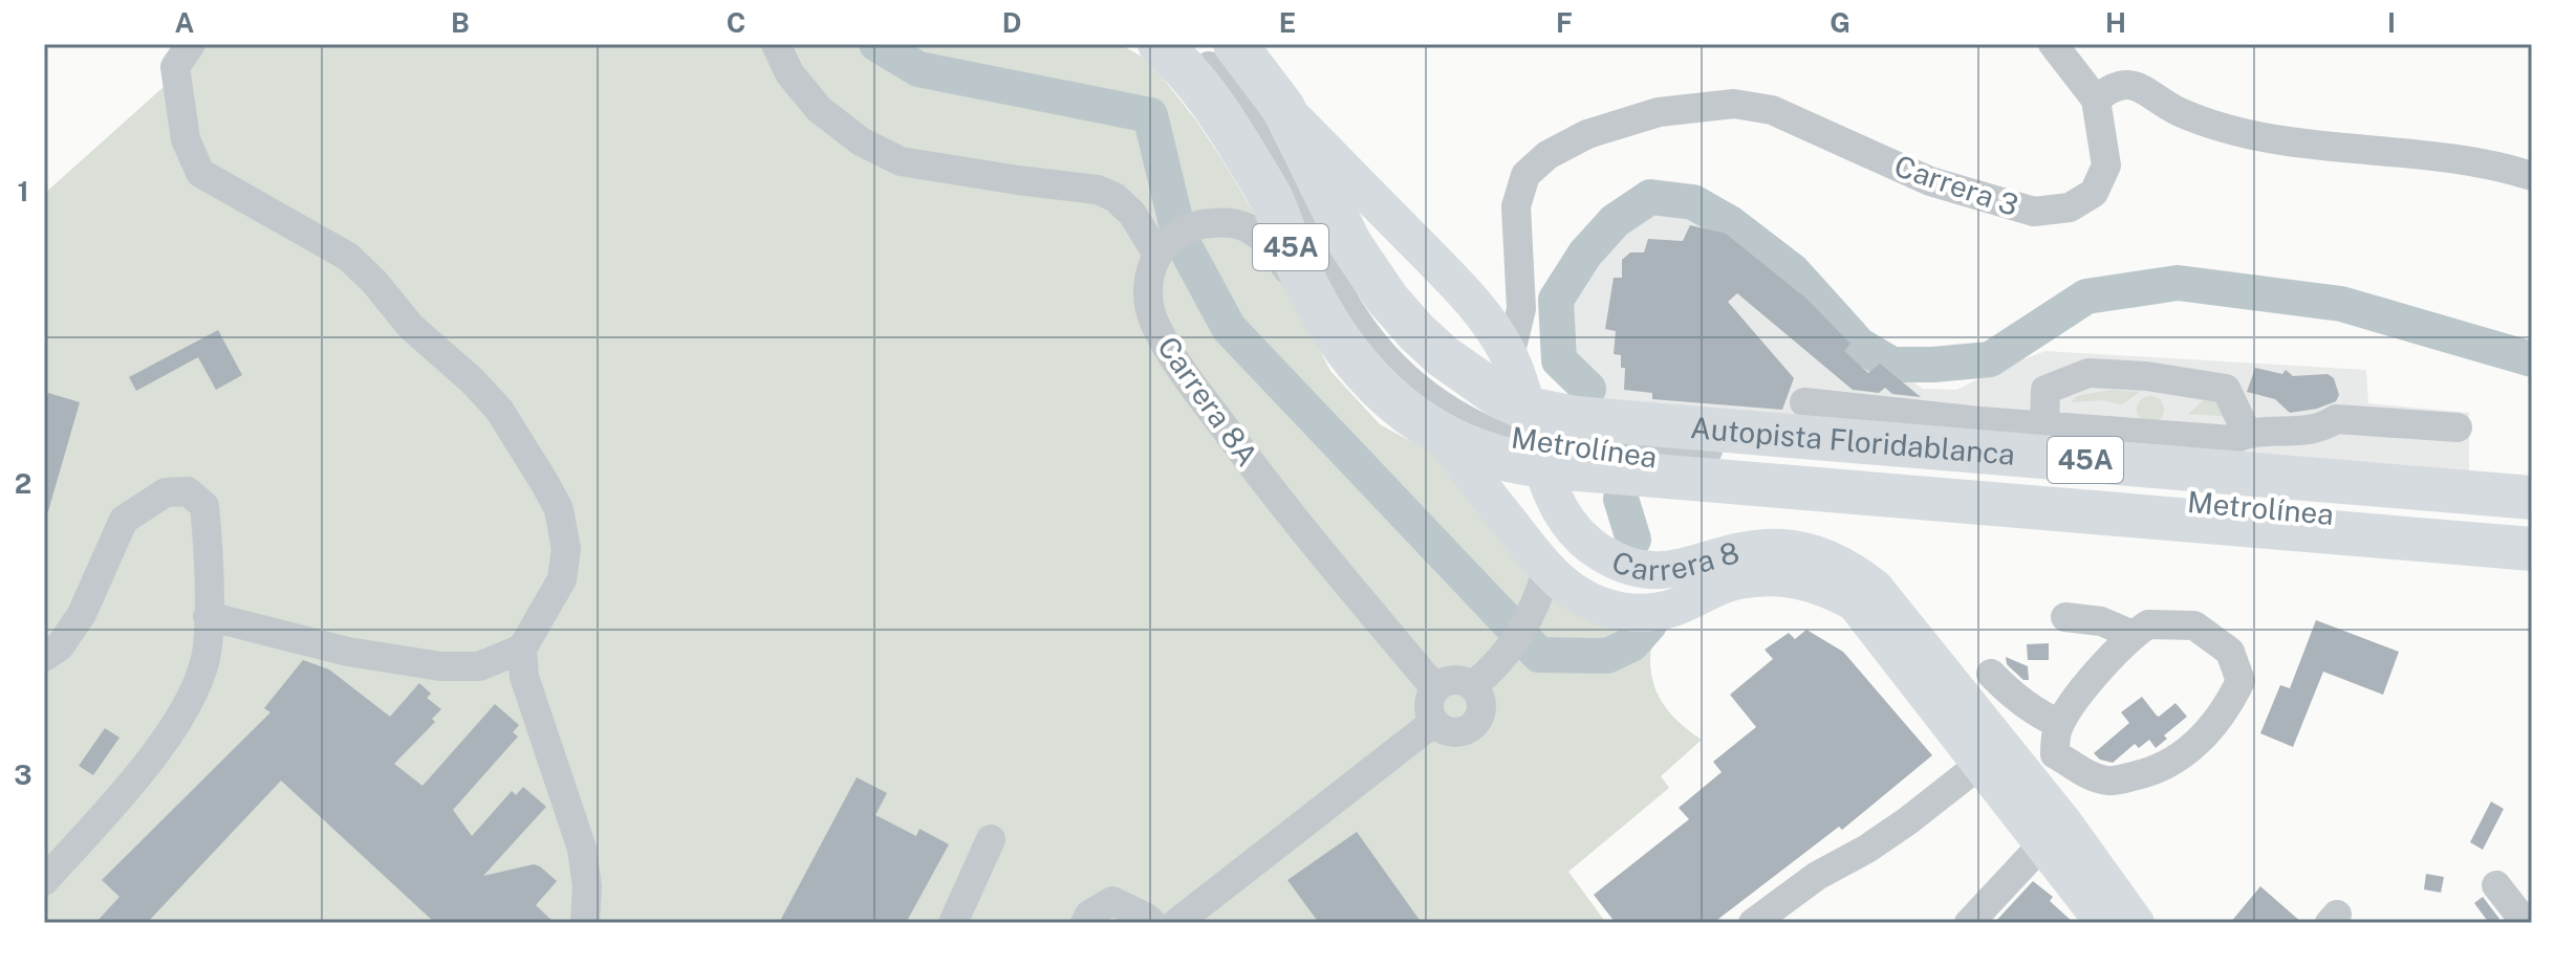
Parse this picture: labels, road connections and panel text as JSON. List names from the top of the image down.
{
  "streets": {
    "highway": ["45A", "Autopista Floridablanca"],
    "main road": ["Carrera 8"],
    "street": ["Carrera 3", "Carrera 8A", "Metrolínea"]
  },
  "crossings": [
    ["Carrera 3", "Carrera 8"],
    ["45A", "Autopista Floridablanca"],
    ["45A", "Metrolínea"],
    ["45A", "Carrera 8"],
    ["Autopista Floridablanca", "Metrolínea"]
  ],
  "grid": {
    "columns": [
      "A",
      "B",
      "C",
      "D",
      "E",
      "F",
      "G",
      "H",
      "I"
    ],
    "rows": ["1", "2", "3"]
  }
}
